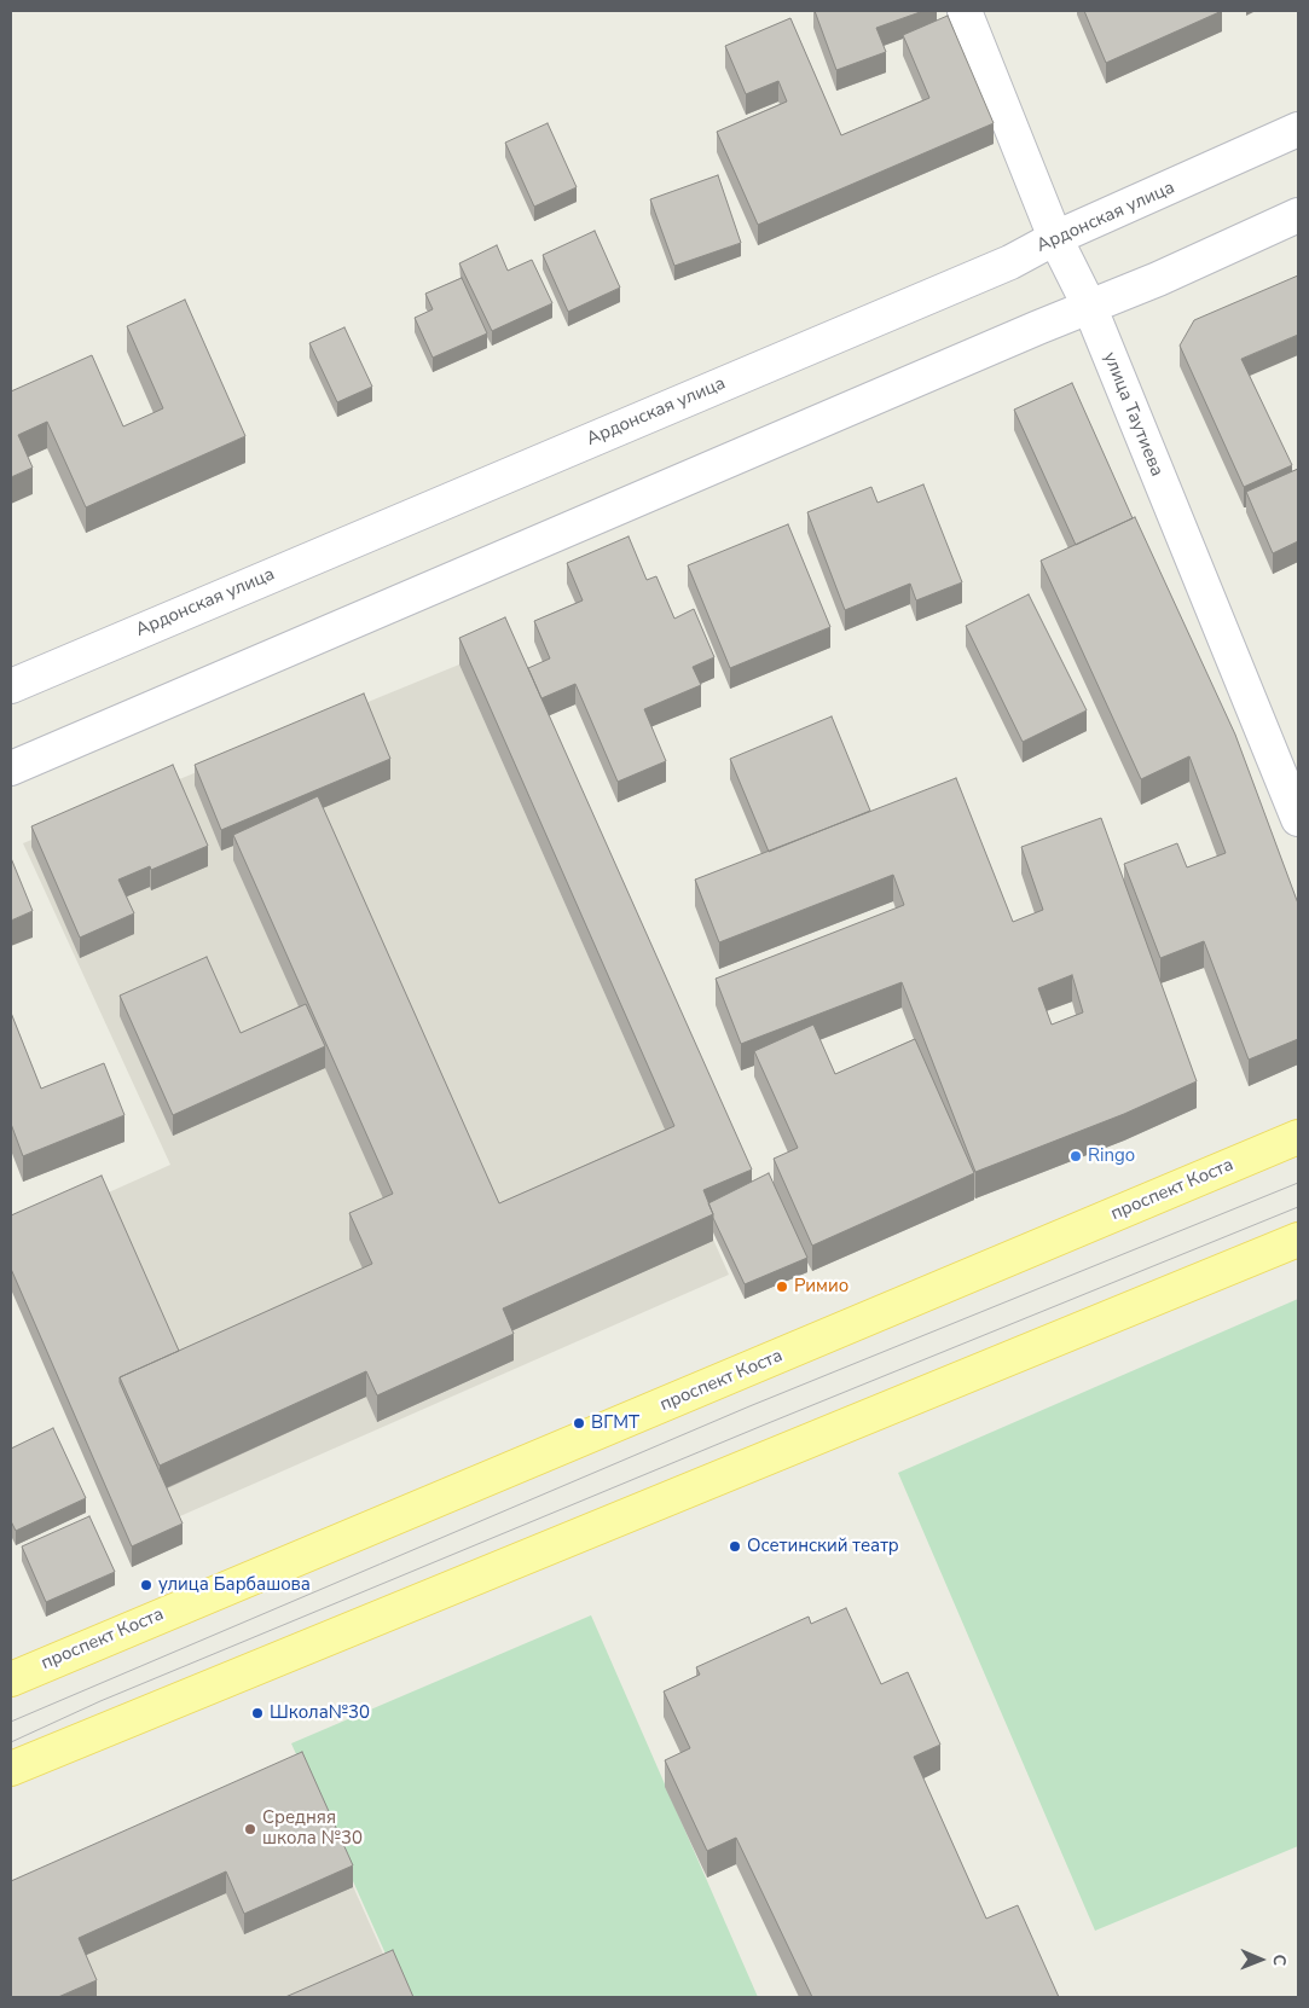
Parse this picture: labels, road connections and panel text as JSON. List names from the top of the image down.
{
  "streets": {
    "main road": ["Ардонская улица", "улица Таутиева", "проспект Коста"]
  },
  "crossings": [
    ["Ардонская улица", "улица Таутиева"]
  ],
  "places": [
    "Ringo",
    "Римио",
    "ВГМТ",
    "Осетинский театр",
    "улица Барбашова",
    "Школа№30",
    "Средняя школа №30"
  ],
  "north": "right"
}
